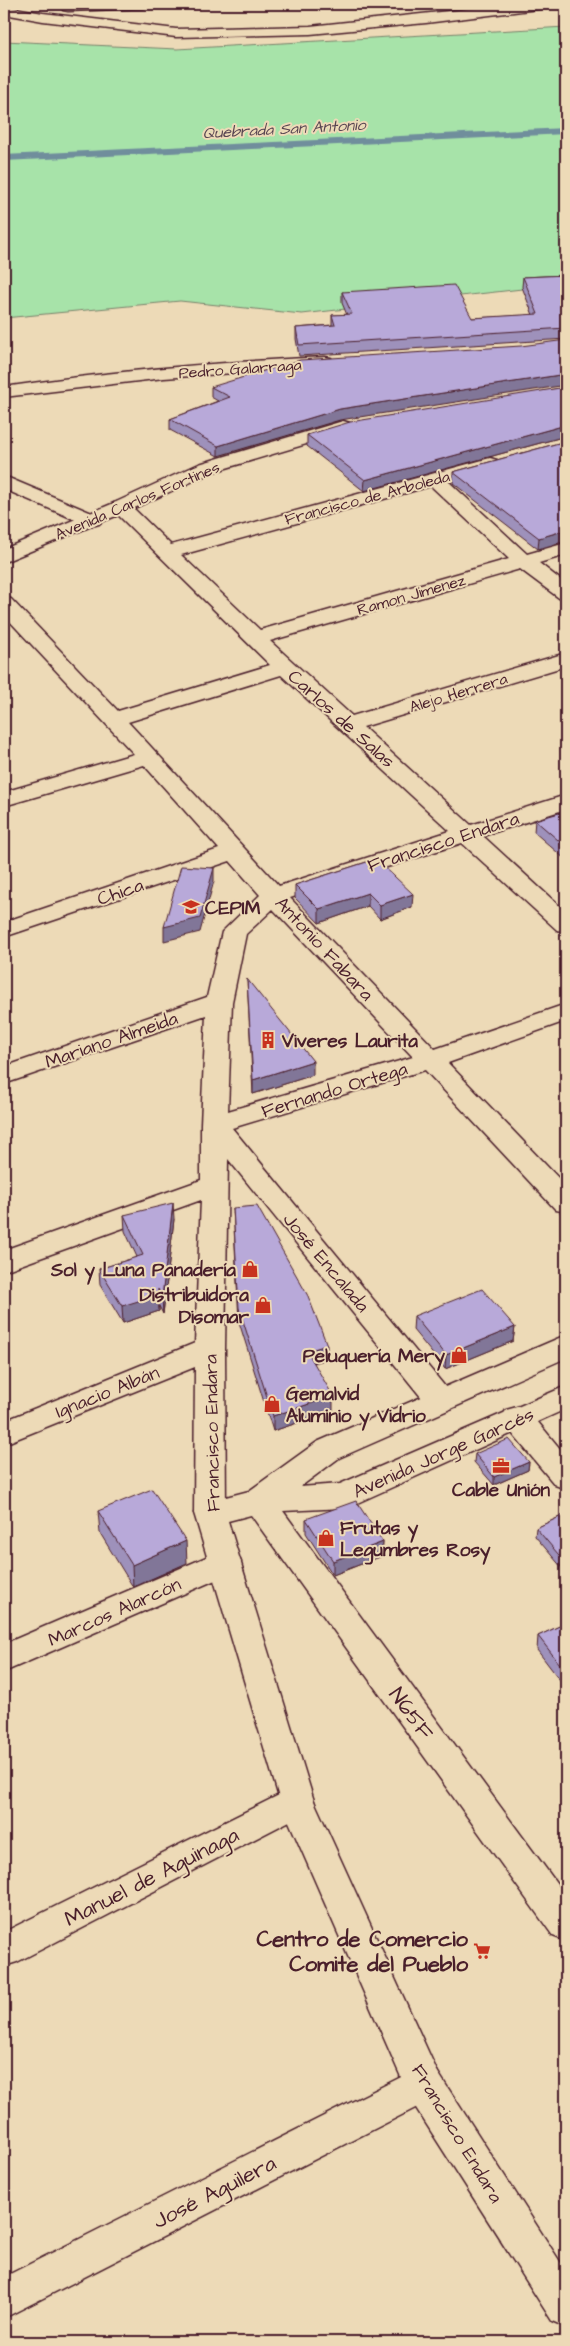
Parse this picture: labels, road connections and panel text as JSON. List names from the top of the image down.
{
  "streets": {
    "street": [
      "Pedro Galarraga",
      "Francisco de Arboleda",
      "Avenida Carlos Fortines",
      "Ramon Jimenez",
      "Alejo Herrera",
      "Carlos de Salas",
      "Francisco Endara",
      "Chica",
      "Antonio Fabara",
      "Mariano Almeida",
      "Fernando Ortega",
      "José Encalada",
      "Ignacio Albán",
      "Avenida Jorge Garcés",
      "Marcos Alarcón",
      "N65F",
      "Manuel de Aguinaga",
      "José Aguilera"
    ]
  },
  "crossings": [
    ["Francisco de Arboleda", "Carlos de Salas"],
    ["Avenida Carlos Fortines", "Carlos de Salas"],
    ["Ramon Jimenez", "Carlos de Salas"],
    ["Alejo Herrera", "Carlos de Salas"],
    ["Carlos de Salas", "Francisco Endara"],
    ["Francisco Endara", "Antonio Fabara"],
    ["Francisco Endara", "Mariano Almeida"],
    ["Francisco Endara", "Fernando Ortega"],
    ["Francisco Endara", "José Encalada"],
    ["Francisco Endara", "Ignacio Albán"],
    ["Francisco Endara", "Avenida Jorge Garcés"],
    ["Francisco Endara", "Marcos Alarcón"],
    ["Francisco Endara", "Manuel de Aguinaga"],
    ["Francisco Endara", "José Aguilera"],
    ["Chica", "Antonio Fabara"],
    ["Antonio Fabara", "Fernando Ortega"],
    ["Fernando Ortega", "José Encalada"],
    ["José Encalada", "Avenida Jorge Garcés"],
    ["Avenida Jorge Garcés", "N65F"]
  ],
  "water": ["Quebrada San Antonio"],
  "places": {
    "school or university": ["CEPIM"],
    "building": ["Viveres Laurita"],
    "shop": [
      "Sol y Luna Panadería",
      "Distribuidora Disomar",
      "Peluquería Mery",
      "Gemalvid Aluminio y Vidrio",
      "Frutas y Legumbres Rosy"
    ],
    "office": ["Cable Unión"],
    "supermarket": ["Centro de Comercio Comite del Pueblo"]
  }
}
